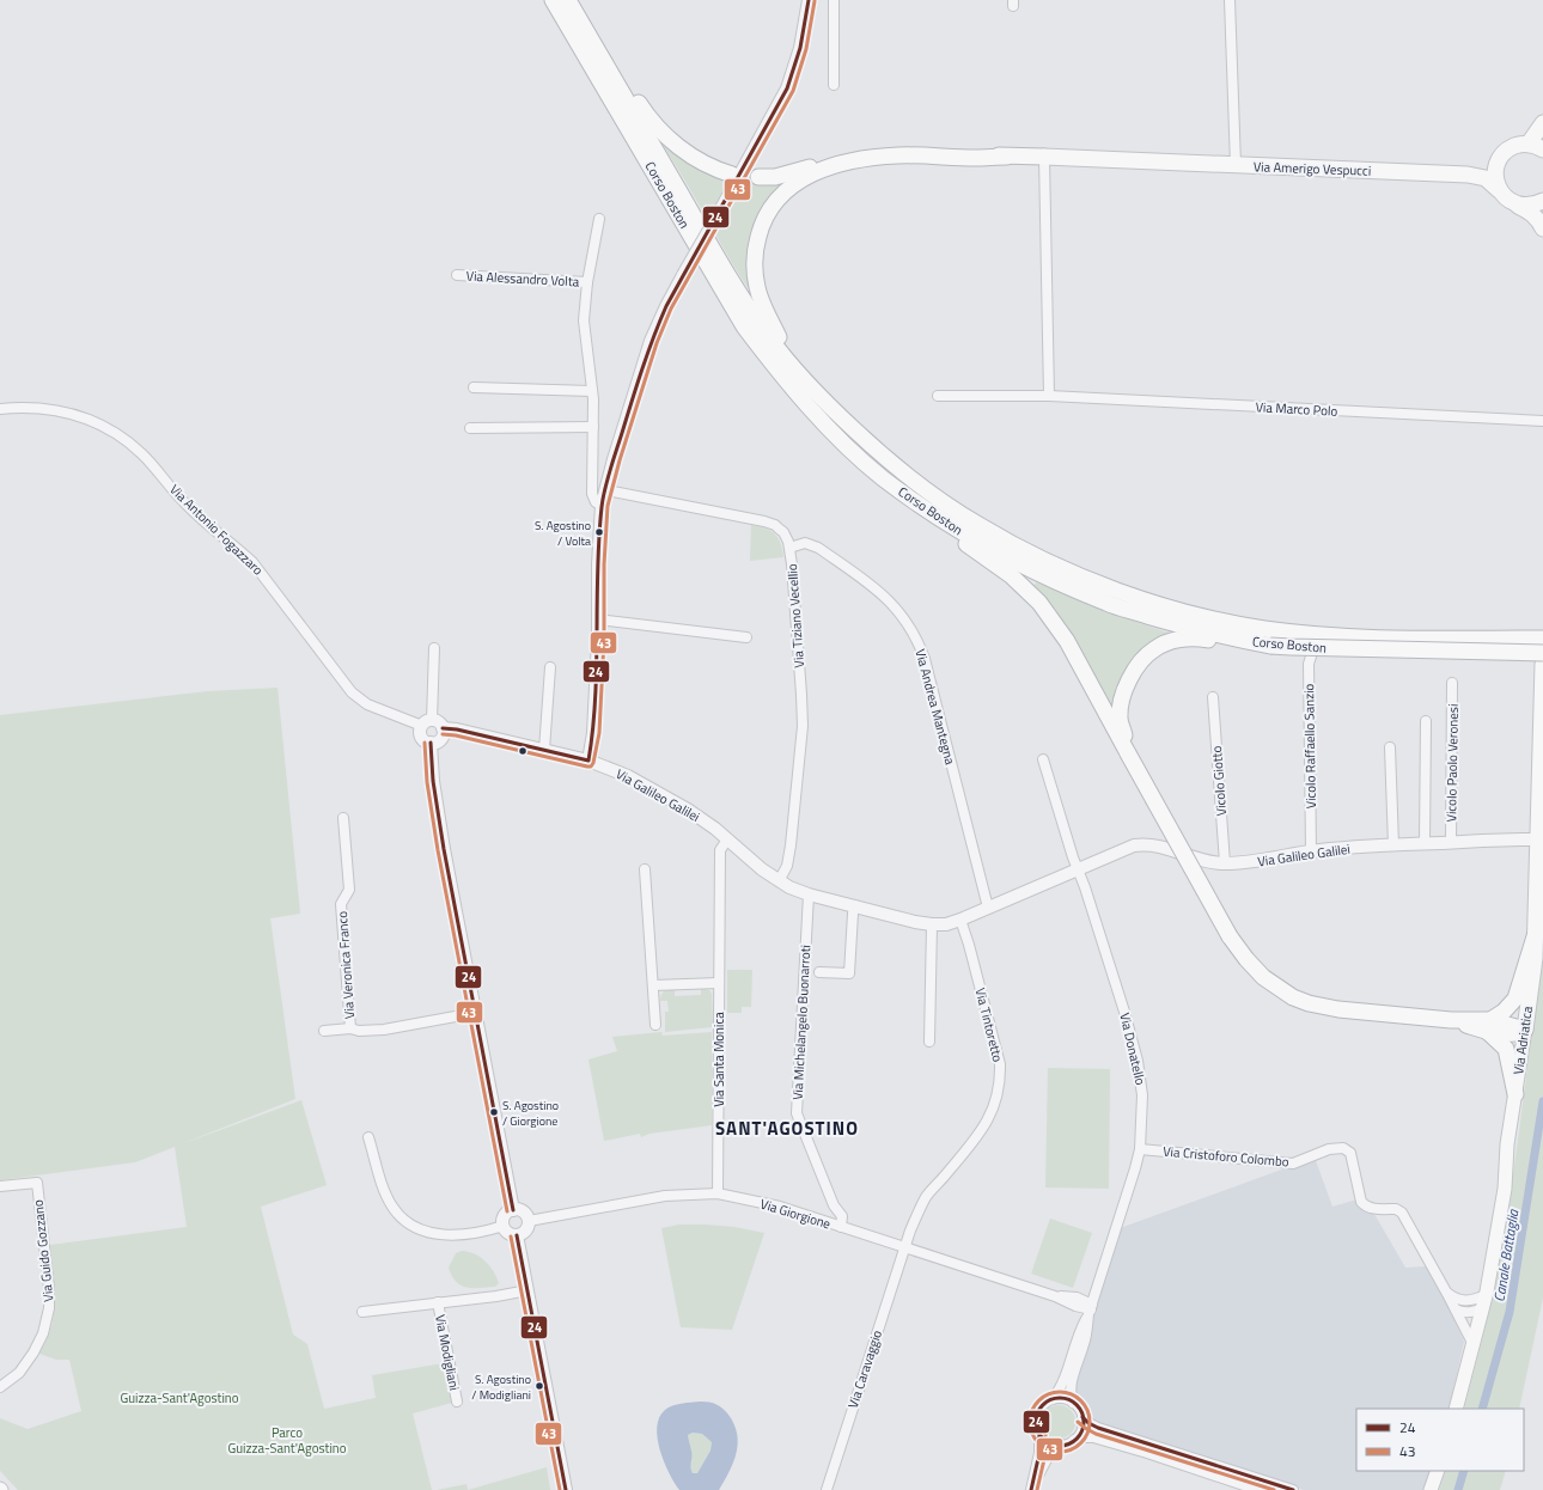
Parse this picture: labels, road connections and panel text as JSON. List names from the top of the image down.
{
  "streets": {
    "main road": ["Via Amerigo Vespucci", "Corso Boston", "Via Adriatica"],
    "street": [
      "Via Alessandro Volta",
      "Via Marco Polo",
      "Via Antonio Fogazzaro",
      "Via Tiziano Vecellio",
      "Via Andrea Mantegna",
      "Vicolo Raffaello Sanzio",
      "Vicolo Paolo Veronesi",
      "Vicolo Giotto",
      "Via Galileo Galilei",
      "Via Veronica Franco",
      "Via Michelangelo Buonarroti",
      "Via Tintoretto",
      "Via Donatello",
      "Via Santa Monica",
      "Via Cristoforo Colombo",
      "Via Giorgione",
      "Via Guido Gozzano",
      "Via Modigliani",
      "Via Caravaggio"
    ]
  },
  "crossings": [
    ["Via Antonio Fogazzaro", "Via Galileo Galilei"],
    ["Via Tiziano Vecellio", "Via Andrea Mantegna"],
    ["Via Tiziano Vecellio", "Via Galileo Galilei"],
    ["Via Andrea Mantegna", "Via Galileo Galilei"],
    ["Vicolo Raffaello Sanzio", "Via Galileo Galilei"],
    ["Vicolo Paolo Veronesi", "Via Galileo Galilei"],
    ["Vicolo Giotto", "Via Galileo Galilei"],
    ["Via Galileo Galilei", "Via Michelangelo Buonarroti"],
    ["Via Galileo Galilei", "Via Tintoretto"],
    ["Via Galileo Galilei", "Via Adriatica"],
    ["Via Galileo Galilei", "Via Donatello"],
    ["Via Galileo Galilei", "Via Santa Monica"],
    ["Via Michelangelo Buonarroti", "Via Giorgione"],
    ["Via Tintoretto", "Via Giorgione"],
    ["Via Tintoretto", "Via Caravaggio"],
    ["Via Adriatica", "Via Cristoforo Colombo"],
    ["Via Donatello", "Via Cristoforo Colombo"],
    ["Via Donatello", "Via Giorgione"],
    ["Via Santa Monica", "Via Giorgione"],
    ["Via Giorgione", "Via Caravaggio"]
  ],
  "districts": ["SANT'AGOSTINO"],
  "water": ["Canale Battaglia"],
  "parks": ["Guizza-Sant'Agostino", "Parco Guizza-Sant'Agostino"],
  "places": ["S. Agostino / Volta", "S. Agostino / Giorgione", "S. Agostino / Modigliani"],
  "lines": ["transit line 24", "transit line 43"],
  "legend": ["24", "43"]
}
